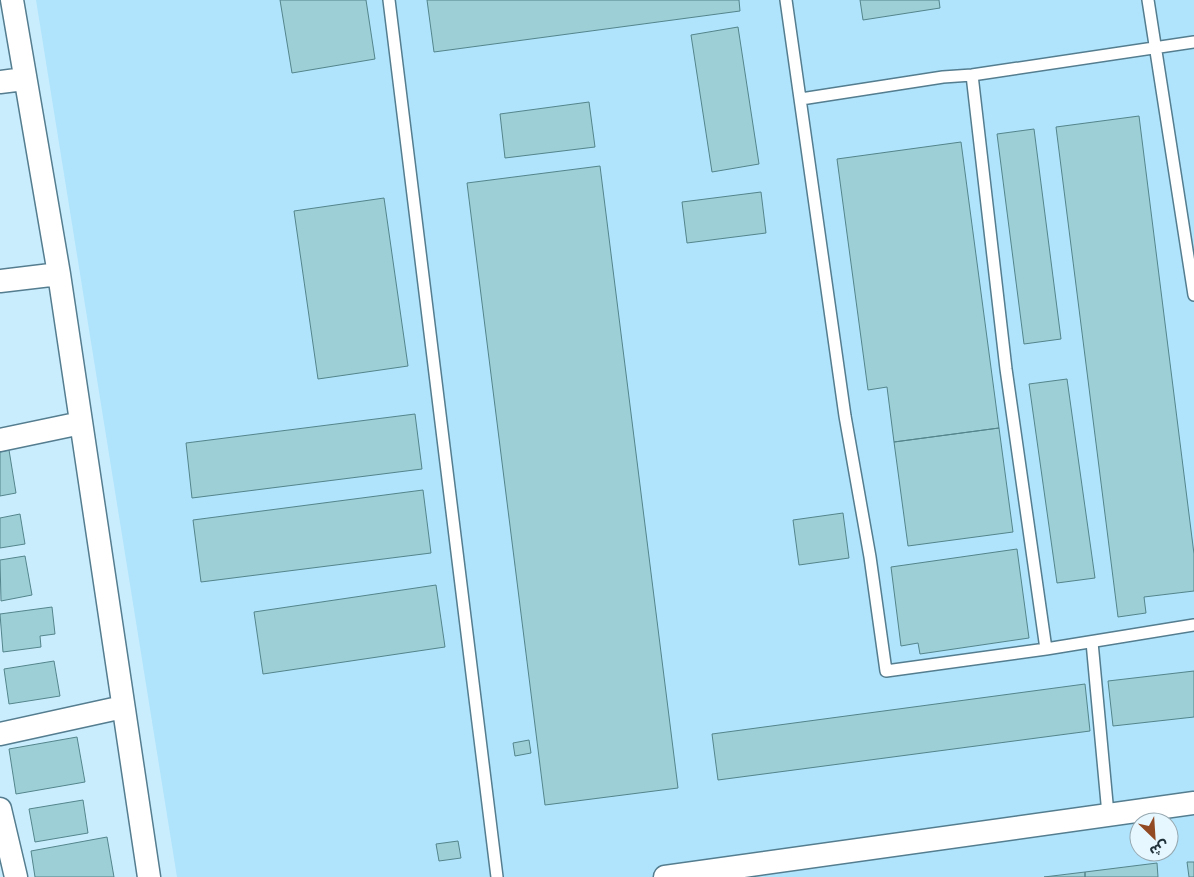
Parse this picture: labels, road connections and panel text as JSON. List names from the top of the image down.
{
  "north": "bottom right"
}
